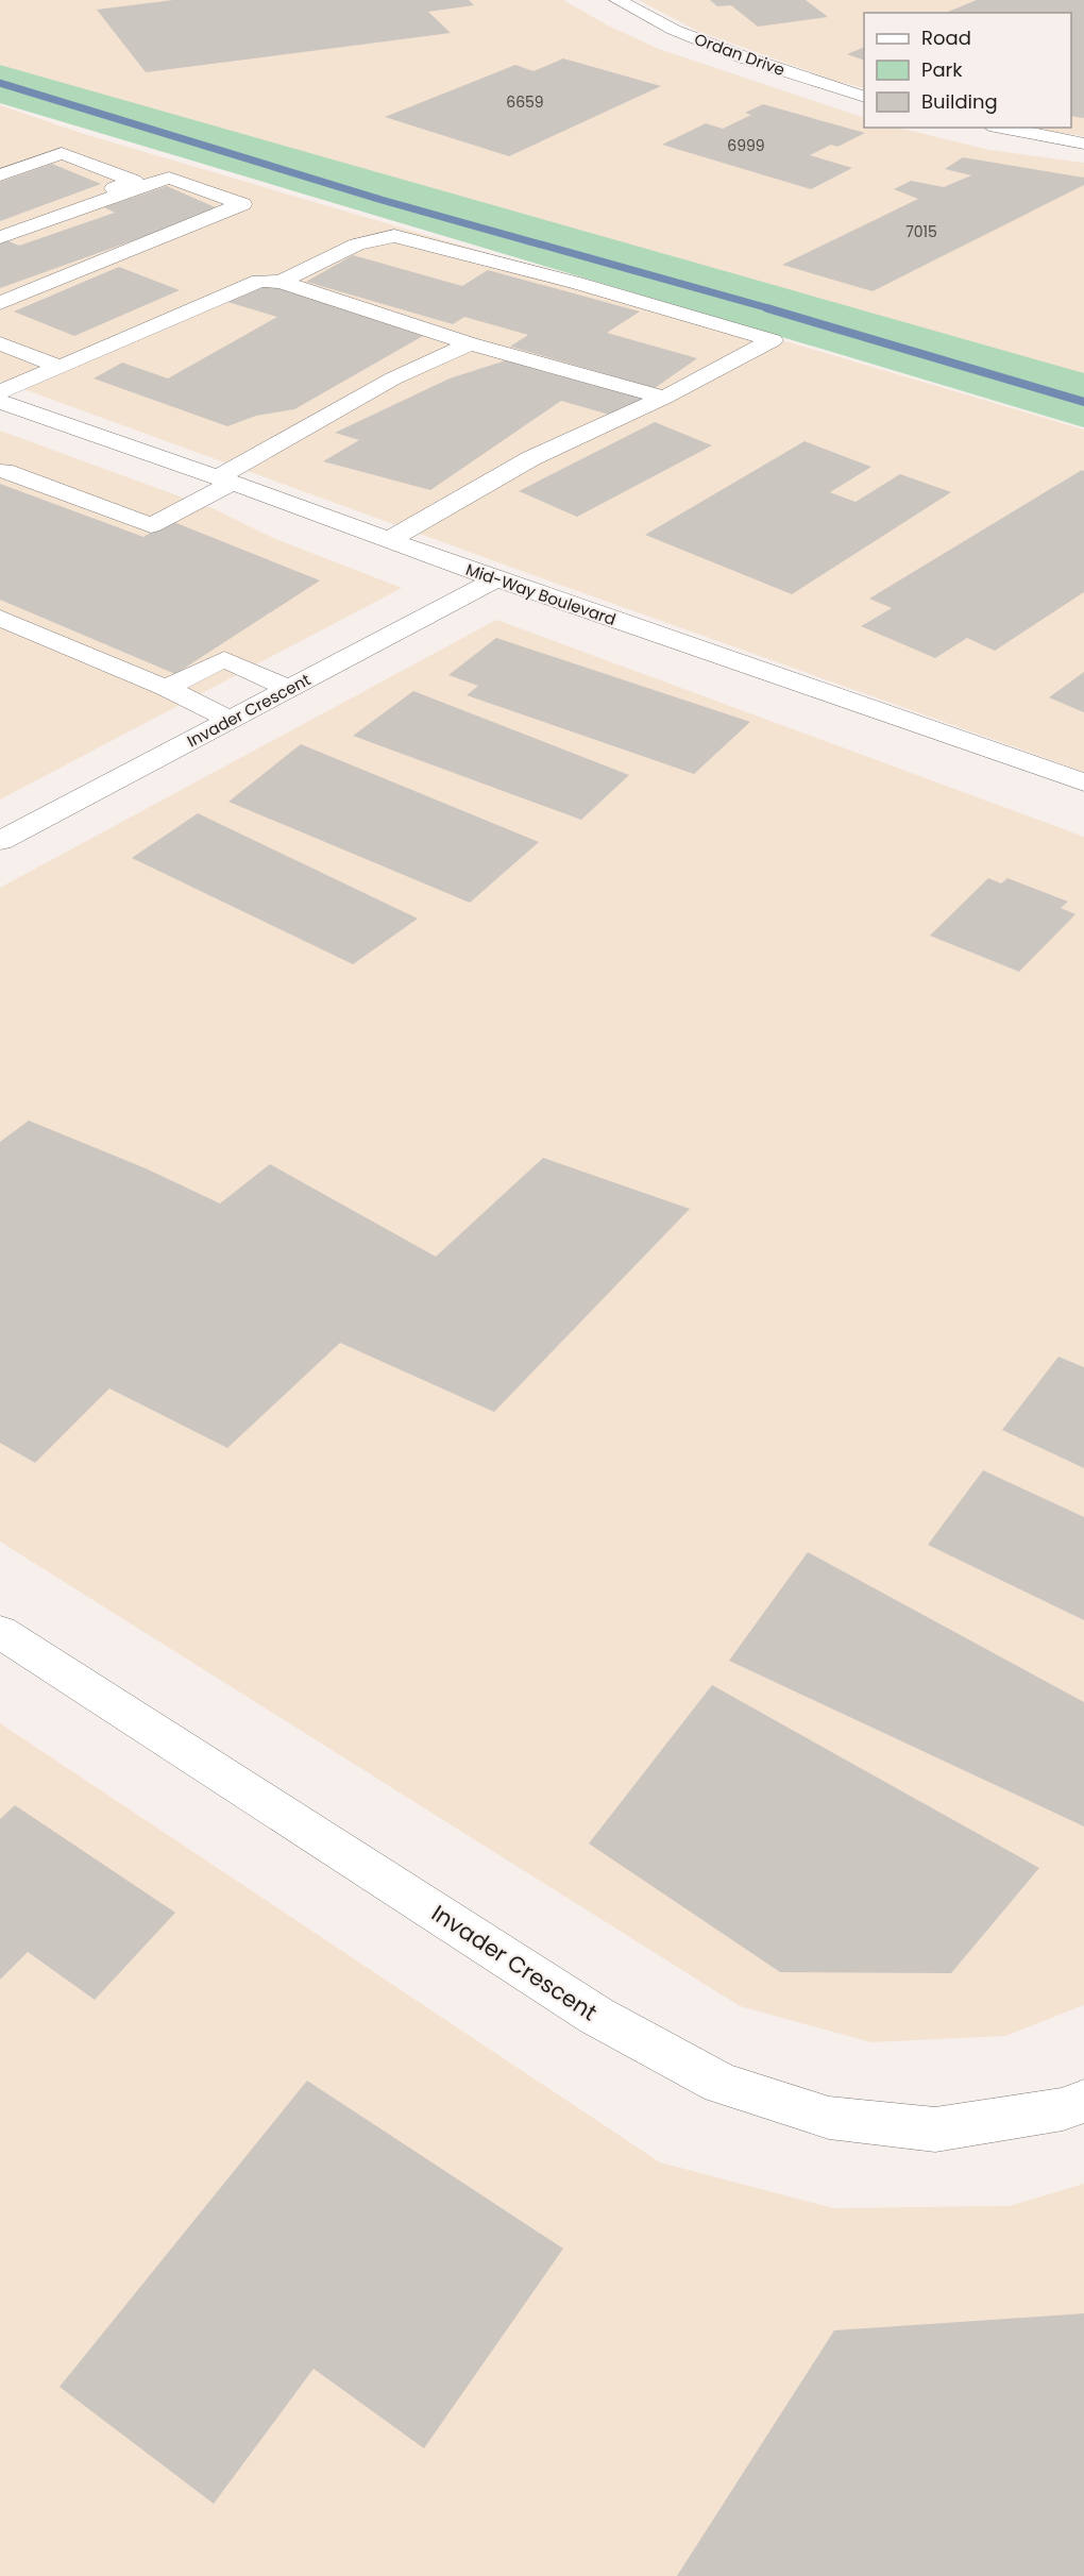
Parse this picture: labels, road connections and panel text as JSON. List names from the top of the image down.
{
  "streets": {
    "street": ["Ordan Drive", "Mid-Way Boulevard", "Invader Crescent"]
  },
  "crossings": [
    ["Mid-Way Boulevard", "Invader Crescent"]
  ],
  "house_numbers": ["6659", "6999", "7015"],
  "legend": ["Road", "Park", "Building"]
}
